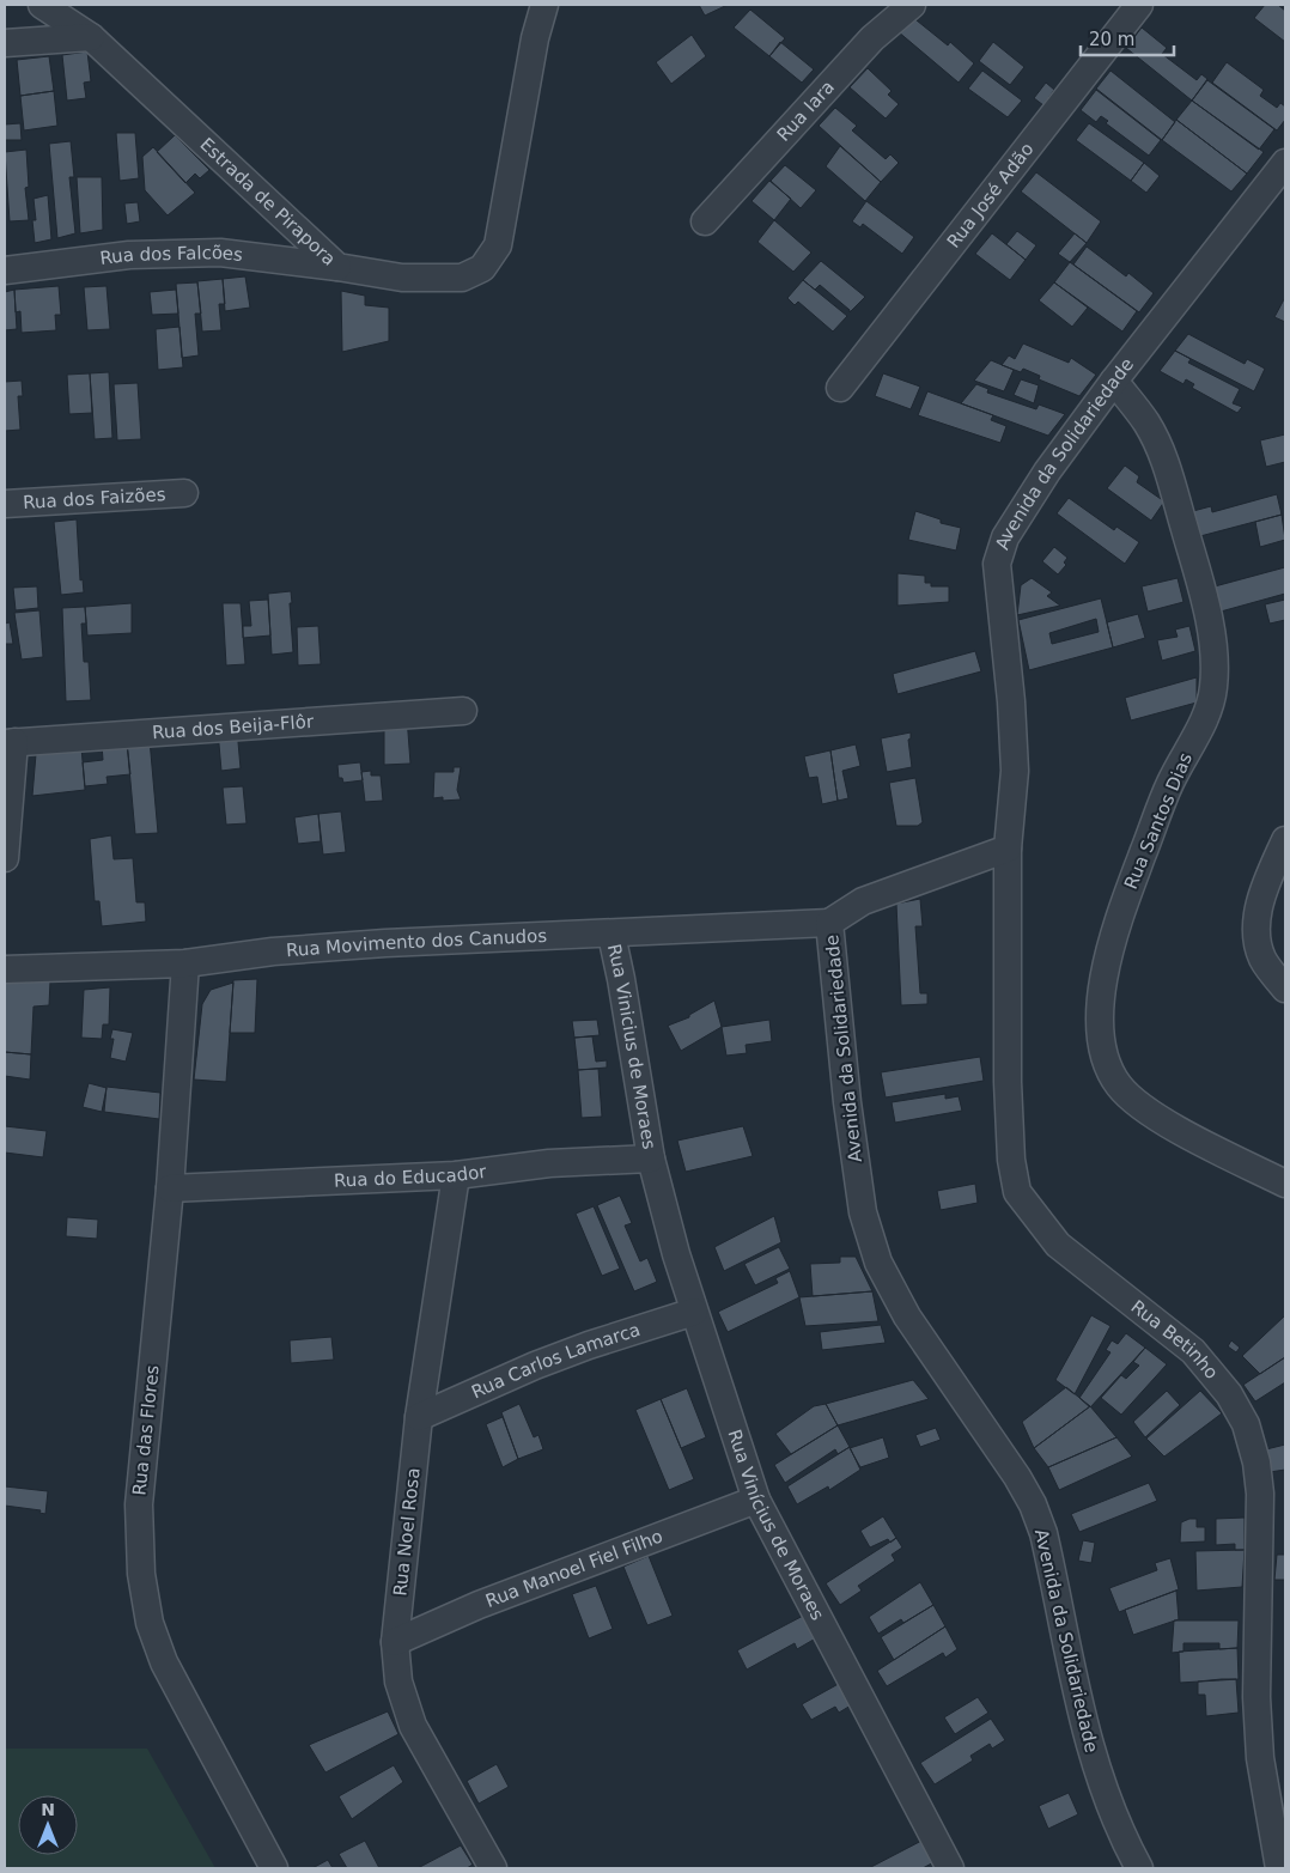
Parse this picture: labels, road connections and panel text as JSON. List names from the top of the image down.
{
  "streets": {
    "street": [
      "Rua Iara",
      "Rua José Adão",
      "Estrada de Pirapora",
      "Rua dos Falcões",
      "Avenida da Solidariedade",
      "Rua dos Faizões",
      "Rua dos Beija-Flôr",
      "Rua Santos Dias",
      "Rua Movimento dos Canudos",
      "Rua Vinicius de Moraes",
      "Rua do Educador",
      "Rua Betinho",
      "Rua Carlos Lamarca",
      "Rua das Flores",
      "Rua Vinícius de Moraes",
      "Rua Noel Rosa",
      "Rua Manoel Fiel Filho"
    ]
  },
  "crossings": [
    ["Estrada de Pirapora", "Rua dos Falcões"],
    ["Avenida da Solidariedade", "Rua Santos Dias"],
    ["Avenida da Solidariedade", "Rua Movimento dos Canudos"],
    ["Avenida da Solidariedade", "Rua Betinho"],
    ["Rua Movimento dos Canudos", "Rua Vinicius de Moraes"],
    ["Rua Movimento dos Canudos", "Rua das Flores"],
    ["Rua Vinicius de Moraes", "Rua do Educador"],
    ["Rua Vinicius de Moraes", "Rua Vinícius de Moraes"],
    ["Rua do Educador", "Rua das Flores"],
    ["Rua do Educador", "Rua Vinícius de Moraes"],
    ["Rua do Educador", "Rua Noel Rosa"],
    ["Rua Carlos Lamarca", "Rua Vinícius de Moraes"],
    ["Rua Carlos Lamarca", "Rua Noel Rosa"],
    ["Rua Vinícius de Moraes", "Rua Manoel Fiel Filho"],
    ["Rua Noel Rosa", "Rua Manoel Fiel Filho"]
  ],
  "scale_bar": "20 m",
  "north": "top"
}
